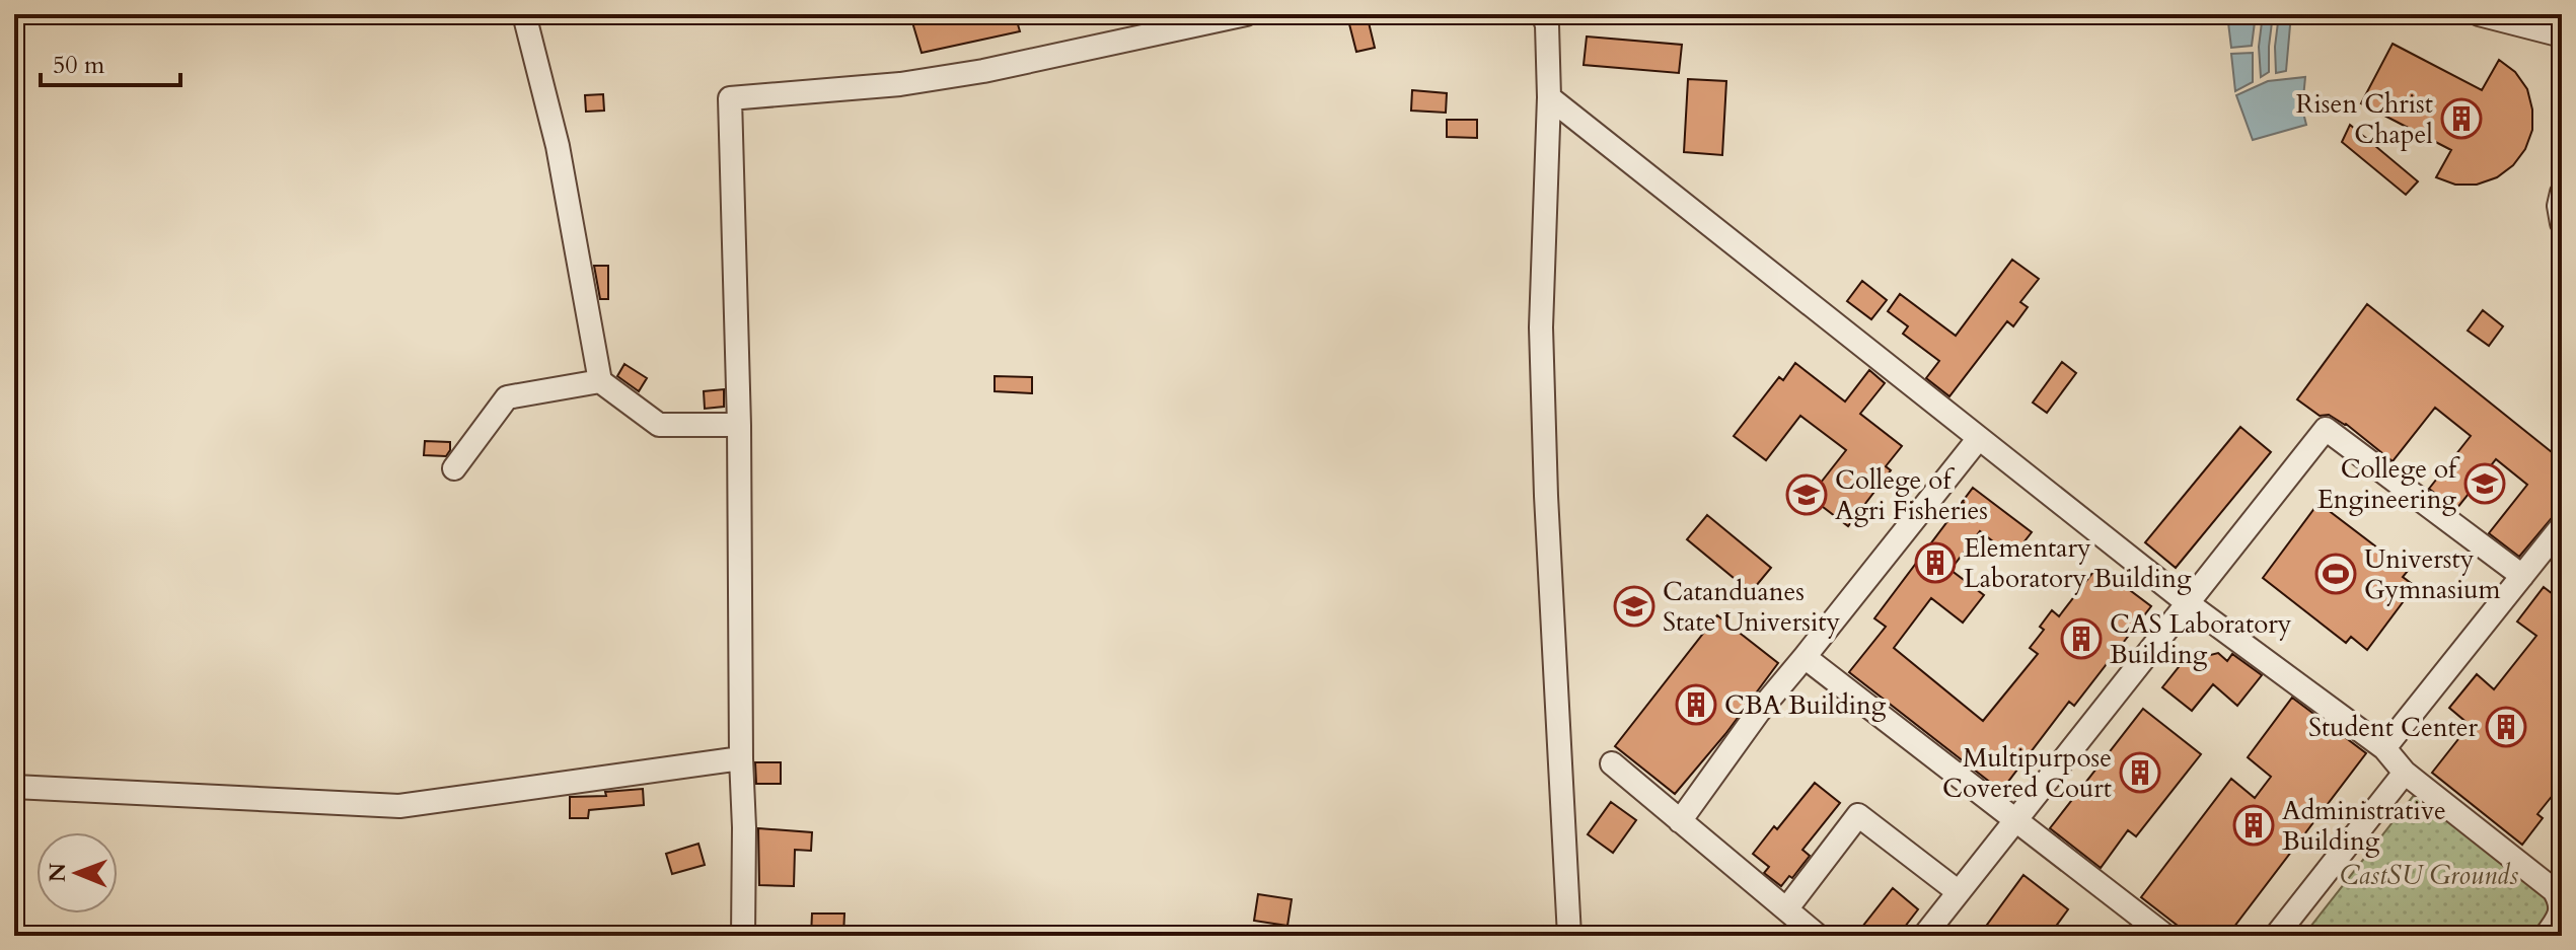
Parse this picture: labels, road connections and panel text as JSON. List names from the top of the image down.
{
  "parks": ["CastSU Grounds"],
  "places": {
    "building": [
      "Risen Christ Chapel",
      "Elementary Laboratory Building",
      "CAS Laboratory Building",
      "CBA Building",
      "Student Center",
      "Multipurpose Covered Court",
      "Administrative Building"
    ],
    "school or university": ["College of Engineering", "College of Agri Fisheries", "Catanduanes State University"],
    "sports": ["Universty Gymnasium"]
  },
  "scale_bar": "50 m",
  "north": "left"
}
